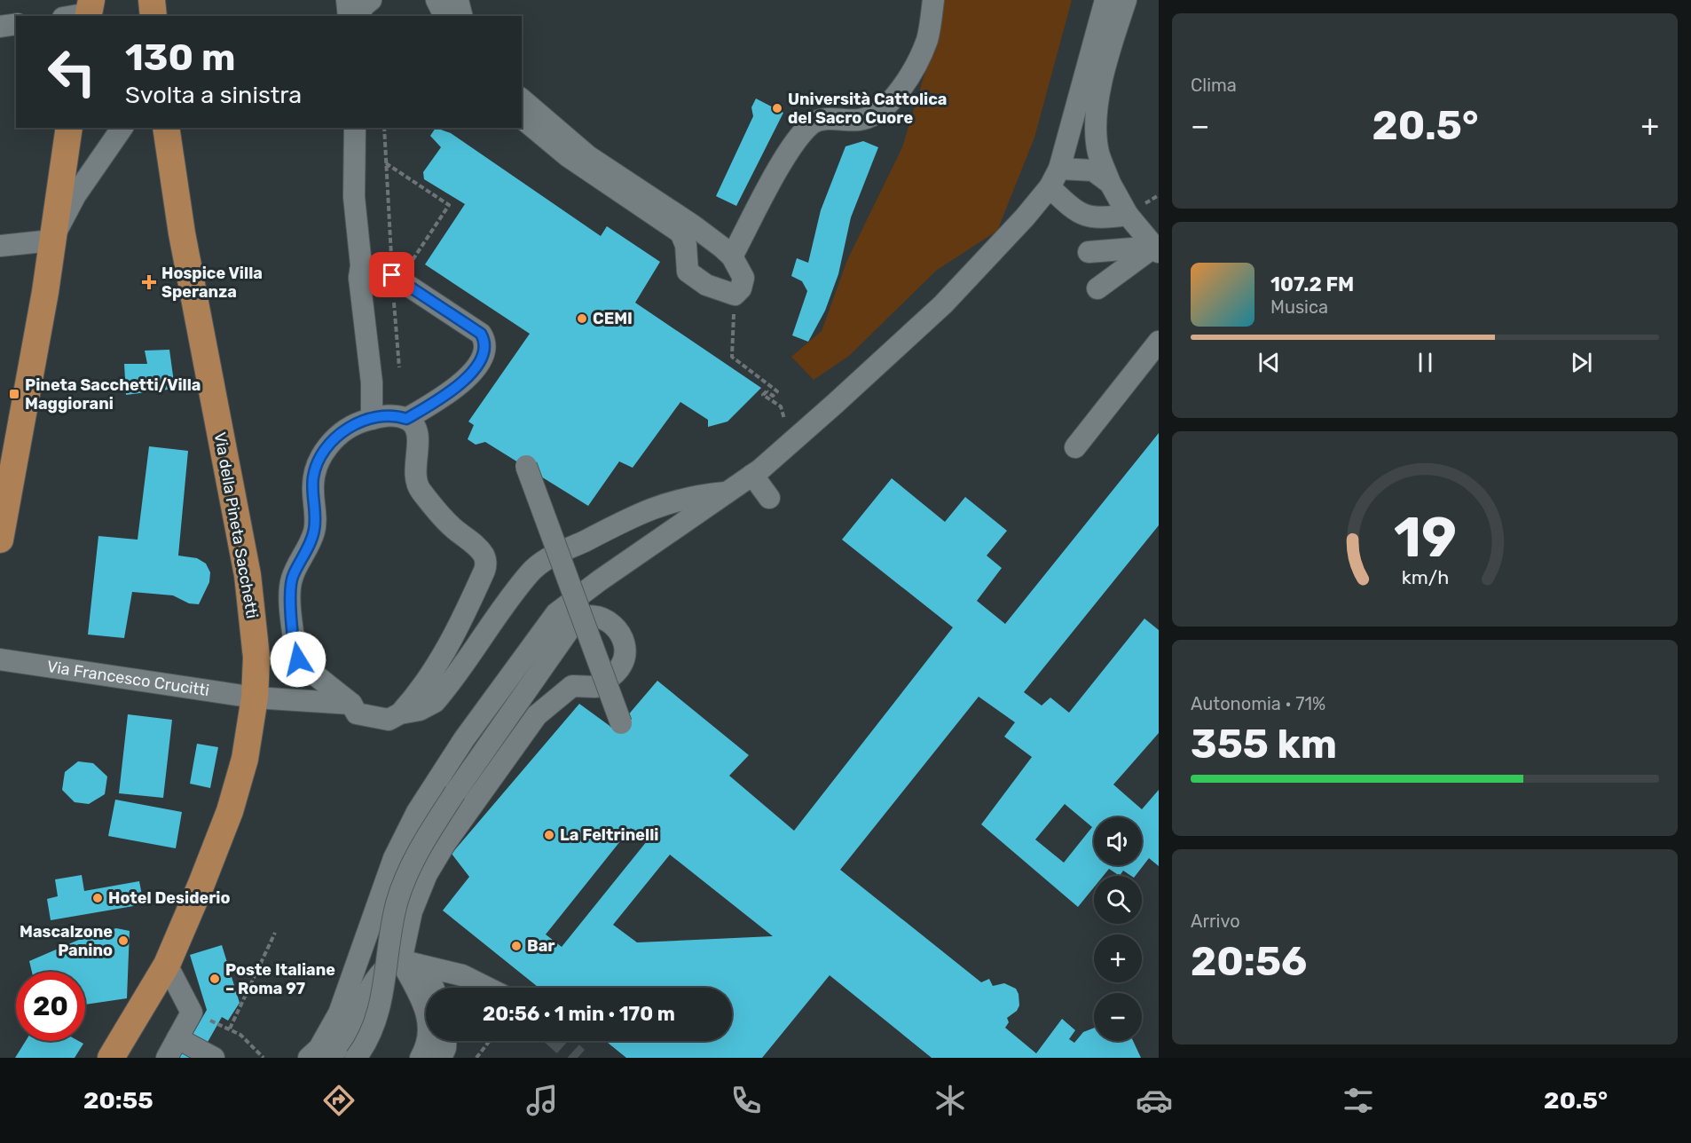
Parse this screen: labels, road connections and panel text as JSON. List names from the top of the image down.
{
  "streets": {
    "main road": ["Via della Pineta Sacchetti"],
    "street": ["Via Francesco Crucitti"]
  },
  "crossings": [
    ["Via della Pineta Sacchetti", "Via Francesco Crucitti"]
  ],
  "places": {
    "other": [
      "Università Cattolica del Sacro Cuore",
      "CEMI",
      "La Feltrinelli",
      "Hotel Desiderio",
      "Mascalzone Panino",
      "Bar",
      "Poste Italiane – Roma 97"
    ],
    "health": ["Hospice Villa Speranza"],
    "transit": ["Pineta Sacchetti/Villa Maggiorani"]
  },
  "page": {
    "tile": [
      "Clima",
      ["Autonomia · 71%", "355 km"],
      ["Arrivo", "20:56"]
    ],
    "turn": ["130 m", "Svolta a sinistra"],
    "heat": ["−", "20.5°", "+"],
    "song": ["107.2 FM", "Musica"],
    "map_buttons": ["+", "−"],
    "limit": "20",
    "trip": "20:56 · 1 min · 170 m",
    "tabs": ["20:55", "20.5°"],
    "gauge": ["19", "km/h"]
  }
}
